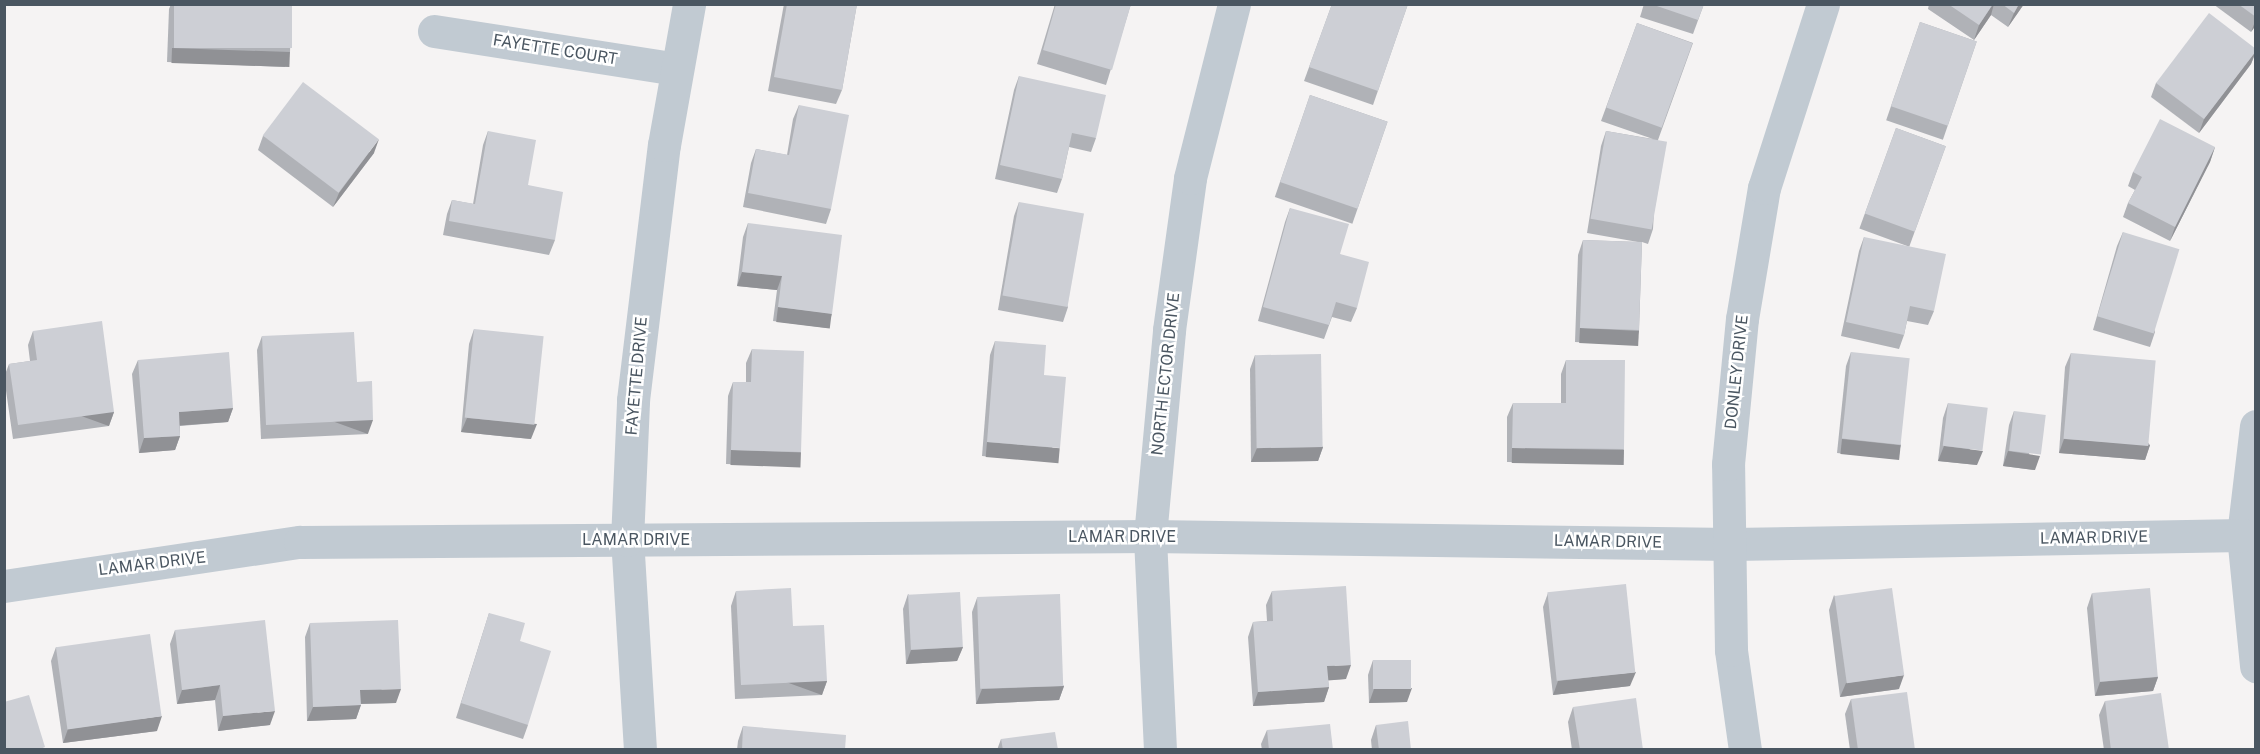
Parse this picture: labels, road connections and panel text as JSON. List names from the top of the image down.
{
  "streets": {
    "street": [
      "FAYETTE COURT",
      "DONLEY DRIVE",
      "NORTH ECTOR DRIVE",
      "FAYETTE DRIVE",
      "LAMAR DRIVE"
    ]
  },
  "crossings": [
    ["FAYETTE COURT", "FAYETTE DRIVE"],
    ["DONLEY DRIVE", "LAMAR DRIVE"],
    ["NORTH ECTOR DRIVE", "LAMAR DRIVE"],
    ["FAYETTE DRIVE", "LAMAR DRIVE"]
  ]
}
